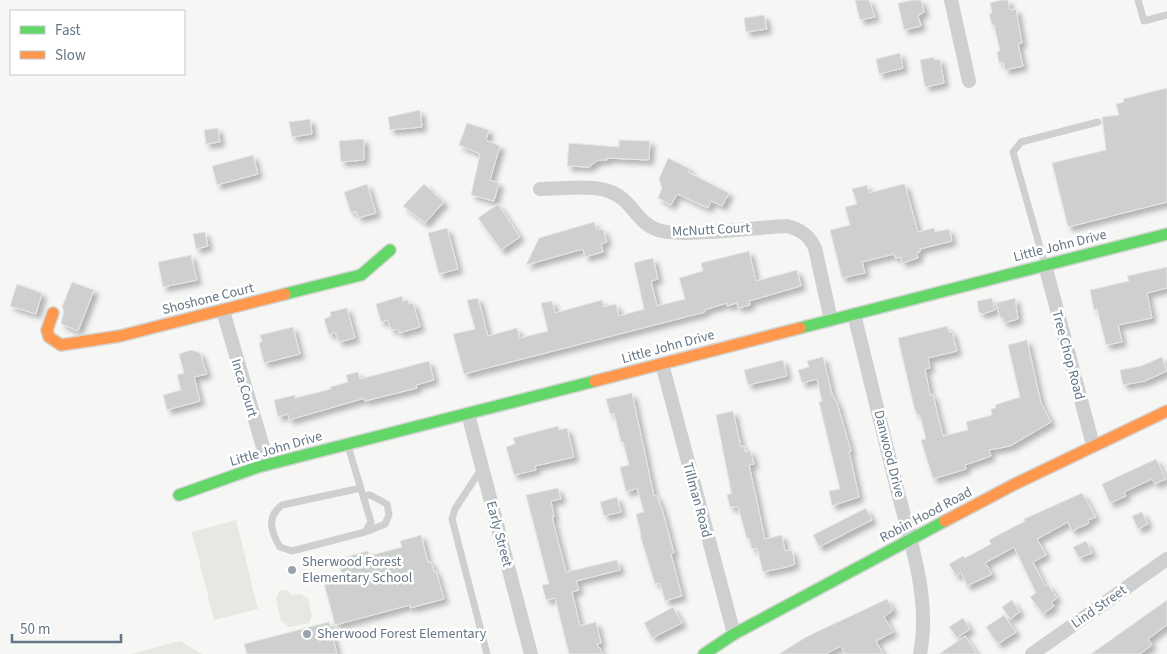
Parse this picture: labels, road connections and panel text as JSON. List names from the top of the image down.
{
  "streets": {
    "street": [
      "McNutt Court",
      "Little John Drive",
      "Shoshone Court",
      "Tree Chop Road",
      "Inca Court",
      "Danwood Drive",
      "Tillman Road",
      "Robin Hood Road",
      "Early Street",
      "Lind Street"
    ]
  },
  "crossings": [
    ["McNutt Court", "Little John Drive"],
    ["Little John Drive", "Tree Chop Road"],
    ["Little John Drive", "Inca Court"],
    ["Little John Drive", "Danwood Drive"],
    ["Little John Drive", "Tillman Road"],
    ["Little John Drive", "Early Street"],
    ["Shoshone Court", "Inca Court"],
    ["Tree Chop Road", "Robin Hood Road"],
    ["Danwood Drive", "Robin Hood Road"],
    ["Tillman Road", "Robin Hood Road"]
  ],
  "places": ["Sherwood Forest Elementary School", "Sherwood Forest Elementary"],
  "legend": ["Fast", "Slow"],
  "scale_bar": "50 m"
}
